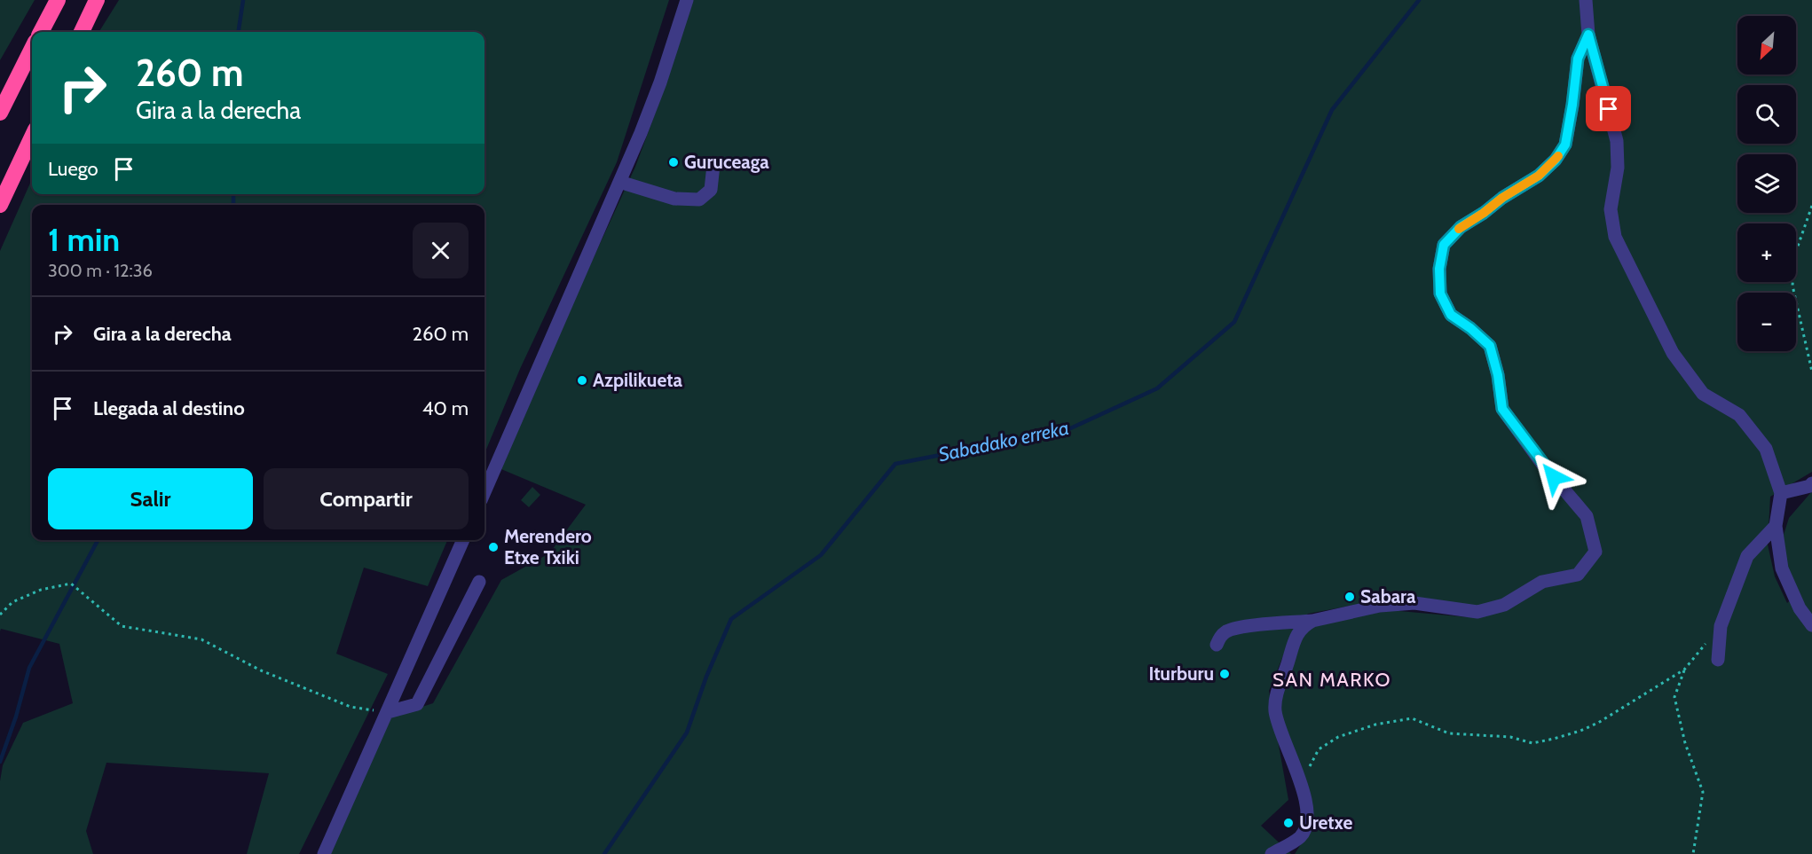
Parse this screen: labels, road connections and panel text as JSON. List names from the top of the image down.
{
  "districts": ["SAN MARKO"],
  "water": ["Sabadako erreka"],
  "places": [
    "Guruceaga",
    "Azpilikueta",
    "Merendero Etxe Txiki",
    "Sabara",
    "Iturburu",
    "Uretxe"
  ],
  "north": "bottom left",
  "page": {
    "map_buttons": ["+", "−"],
    "turn": ["260 m", "Gira a la derecha"],
    "then": "Luego",
    "heading": ["1 min", "300 m · 12:36"],
    "list": [
      {
        "name": "Gira a la derecha",
        "value": "260 m"
      },
      {
        "name": "Llegada al destino",
        "value": "40 m"
      }
    ],
    "buttons": ["Salir", "Compartir"]
  }
}
